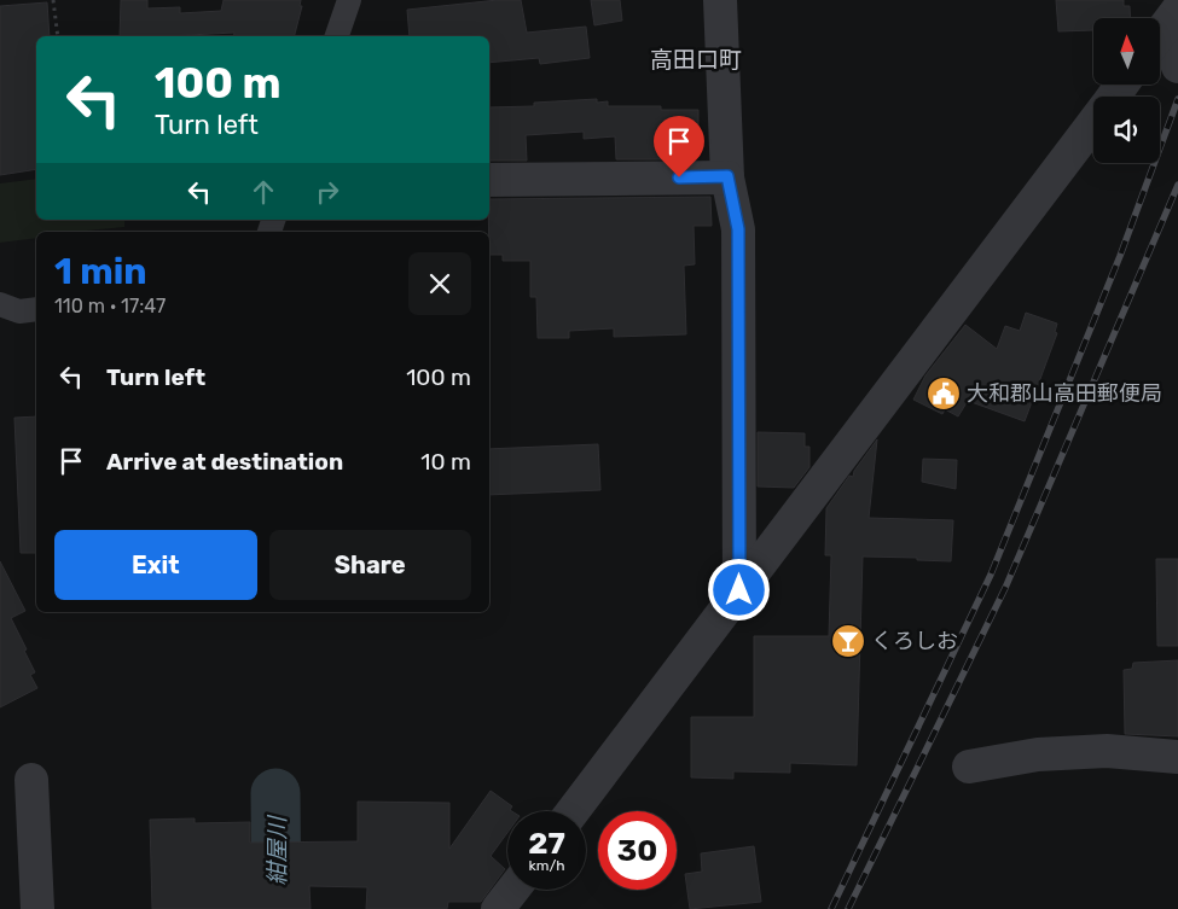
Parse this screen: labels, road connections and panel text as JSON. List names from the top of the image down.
{
  "districts": ["高田口町"],
  "water": ["紺屋川"],
  "places": {
    "public building": ["大和郡山高田郵便局"],
    "bar": ["くろしお"]
  },
  "north": "top",
  "page": {
    "turn": ["100 m", "Turn left"],
    "heading": ["1 min", "110 m · 17:47"],
    "list": [
      {
        "name": "Turn left",
        "value": "100 m"
      },
      {
        "name": "Arrive at destination",
        "value": "10 m"
      }
    ],
    "buttons": ["Exit", "Share"],
    "speed": "27 km/h",
    "limit": "30"
  }
}
